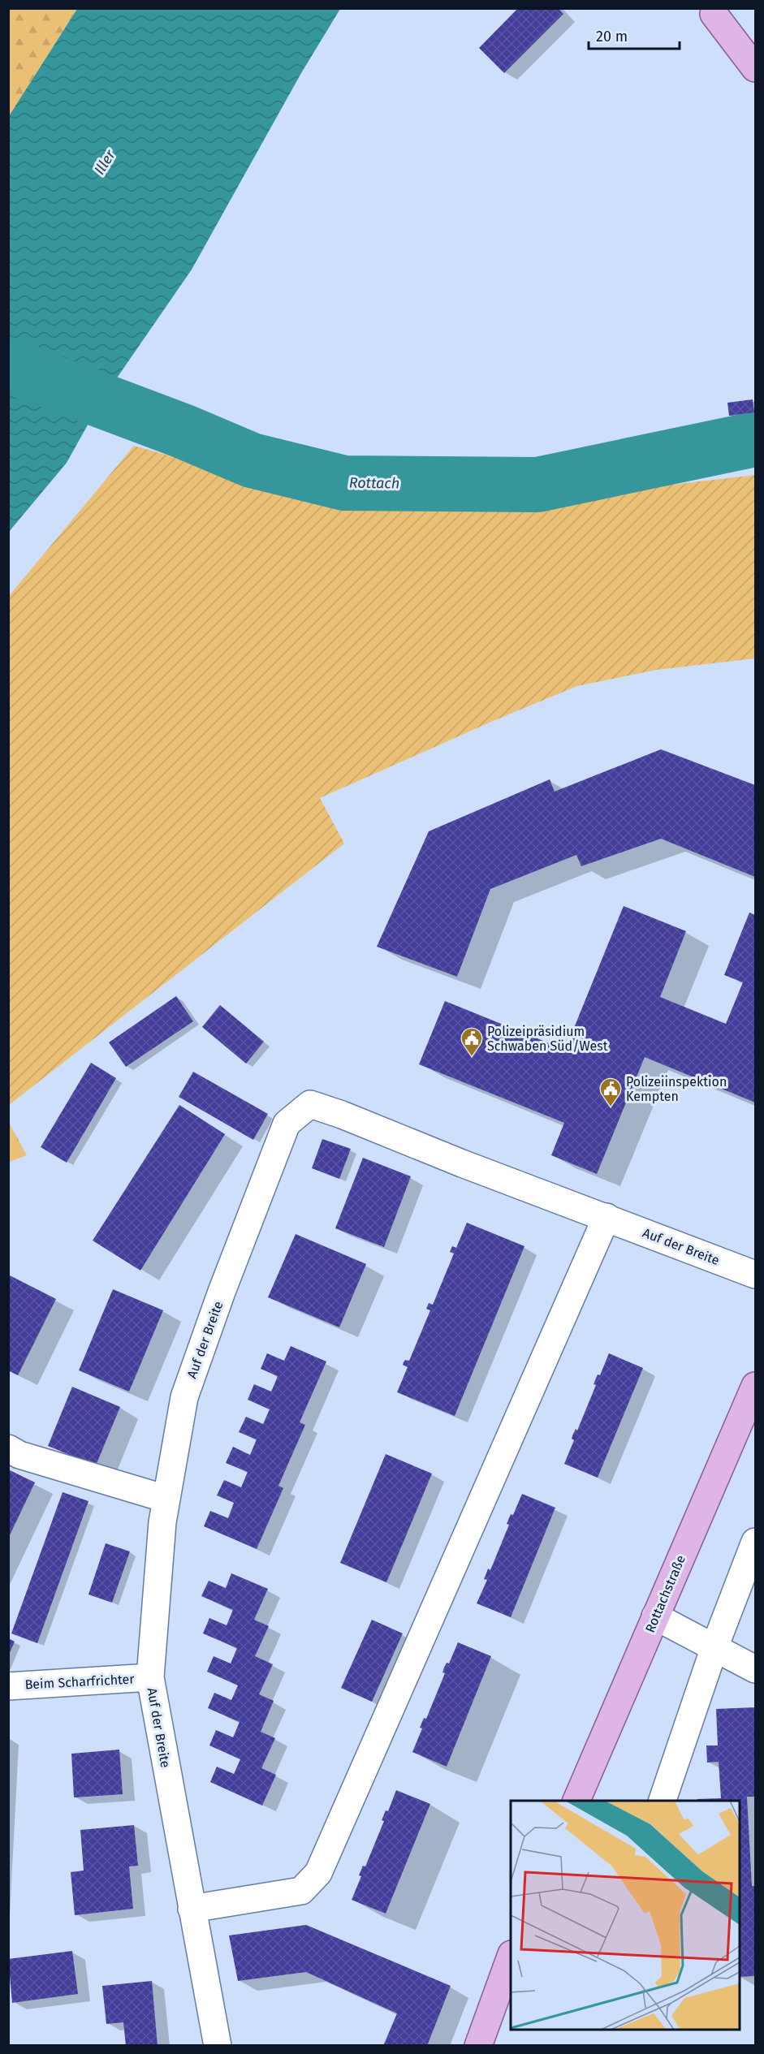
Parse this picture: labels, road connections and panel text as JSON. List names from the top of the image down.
{
  "streets": {
    "main road": ["Rottachstraße"],
    "street": ["Auf der Breite", "Beim Scharfrichter"]
  },
  "crossings": [
    ["Auf der Breite", "Beim Scharfrichter"]
  ],
  "water": ["Iller", "Rottach"],
  "places": {
    "public building": ["Polizeipräsidium Schwaben Süd/West", "Polizeiinspektion Kempten"]
  },
  "scale_bar": "20 m"
}
